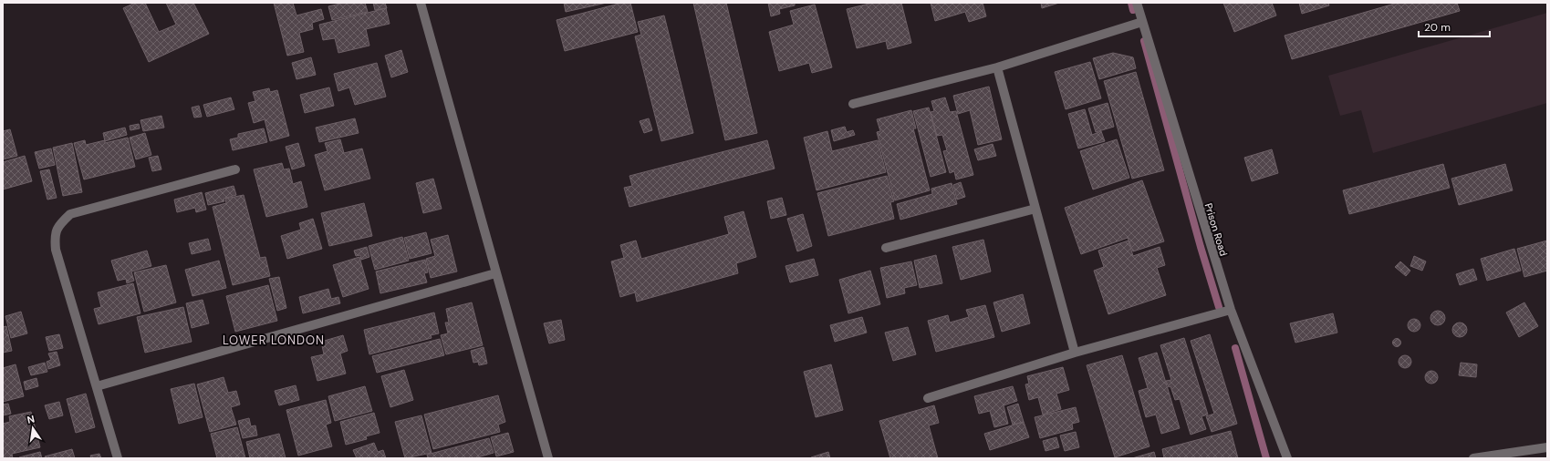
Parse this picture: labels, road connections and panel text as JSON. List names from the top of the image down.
{
  "streets": {
    "street": ["Prison Road"]
  },
  "districts": ["LOWER LONDON"],
  "scale_bar": "20 m",
  "north": "top"
}
